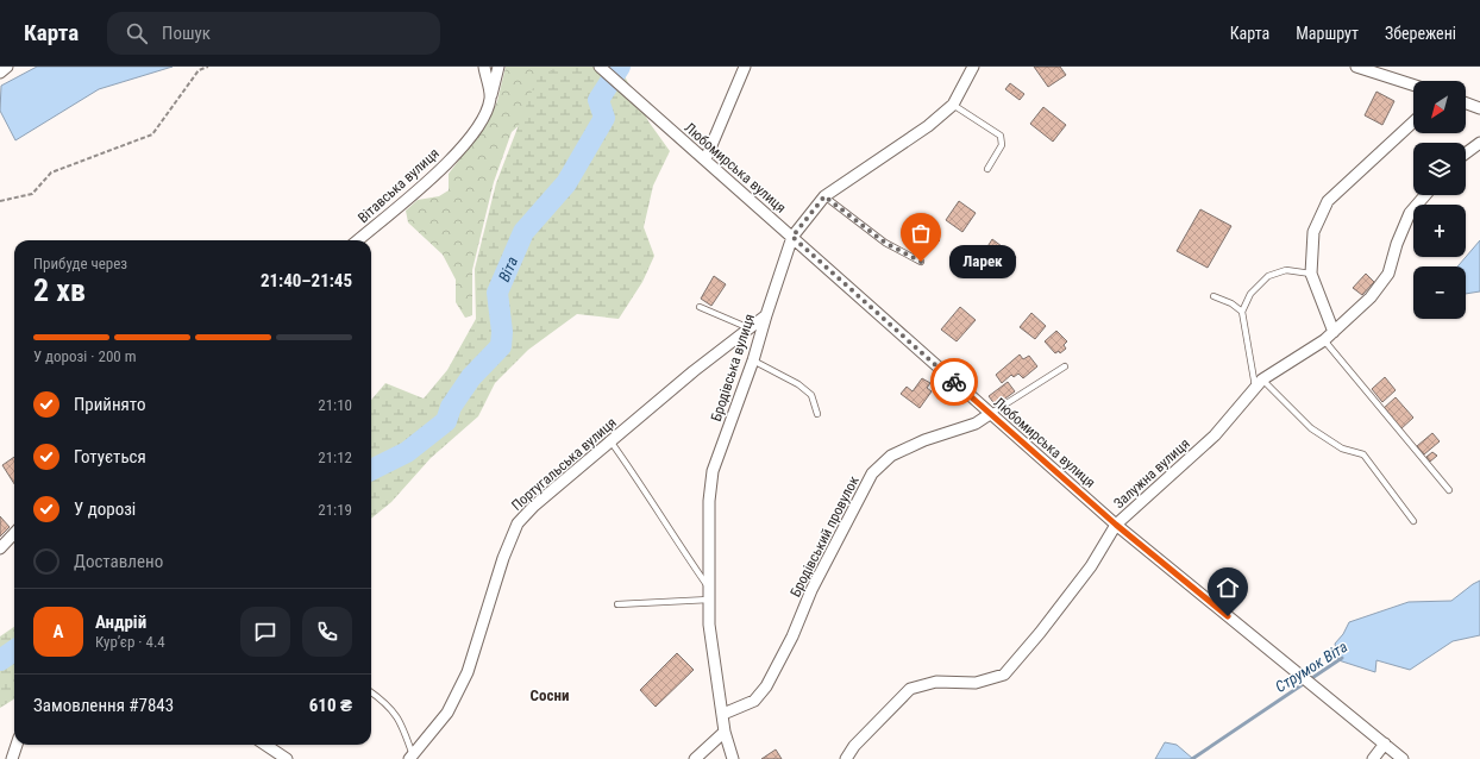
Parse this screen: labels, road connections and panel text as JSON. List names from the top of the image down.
{
  "streets": {
    "street": [
      "Любомирська вулиця",
      "Вітавська вулиця",
      "Бродівська вулиця",
      "Португальська вулиця",
      "Залужна вулиця",
      "Бродівський провулок"
    ]
  },
  "crossings": [
    ["Любомирська вулиця", "Бродівська вулиця"],
    ["Любомирська вулиця", "Залужна вулиця"],
    ["Любомирська вулиця", "Бродівський провулок"],
    ["Бродівська вулиця", "Португальська вулиця"],
    ["Бродівська вулиця", "Бродівський провулок"]
  ],
  "districts": ["Сосни"],
  "water": ["Віта", "Струмок Віта"],
  "places": ["Ларек"],
  "north": "bottom left",
  "page": {
    "header": "Карта",
    "search": "Пошук",
    "nav": ["Карта", "Маршрут", "Збережені"],
    "map_buttons": ["+", "−"],
    "heading": ["2 хв", "Прибуде через", "21:40–21:45"],
    "panel": [
      "Андрій",
      "Кур’єр · 4.4",
      "Замовлення #7843",
      "610 ₴"
    ],
    "bubble": "Ларек",
    "bar": "У дорозі · 200 m",
    "list": [
      ["Прийнято", "21:10"],
      ["Готується", "21:12"],
      ["У дорозі", "21:19"],
      "Доставлено"
    ],
    "round": "А"
  }
}
